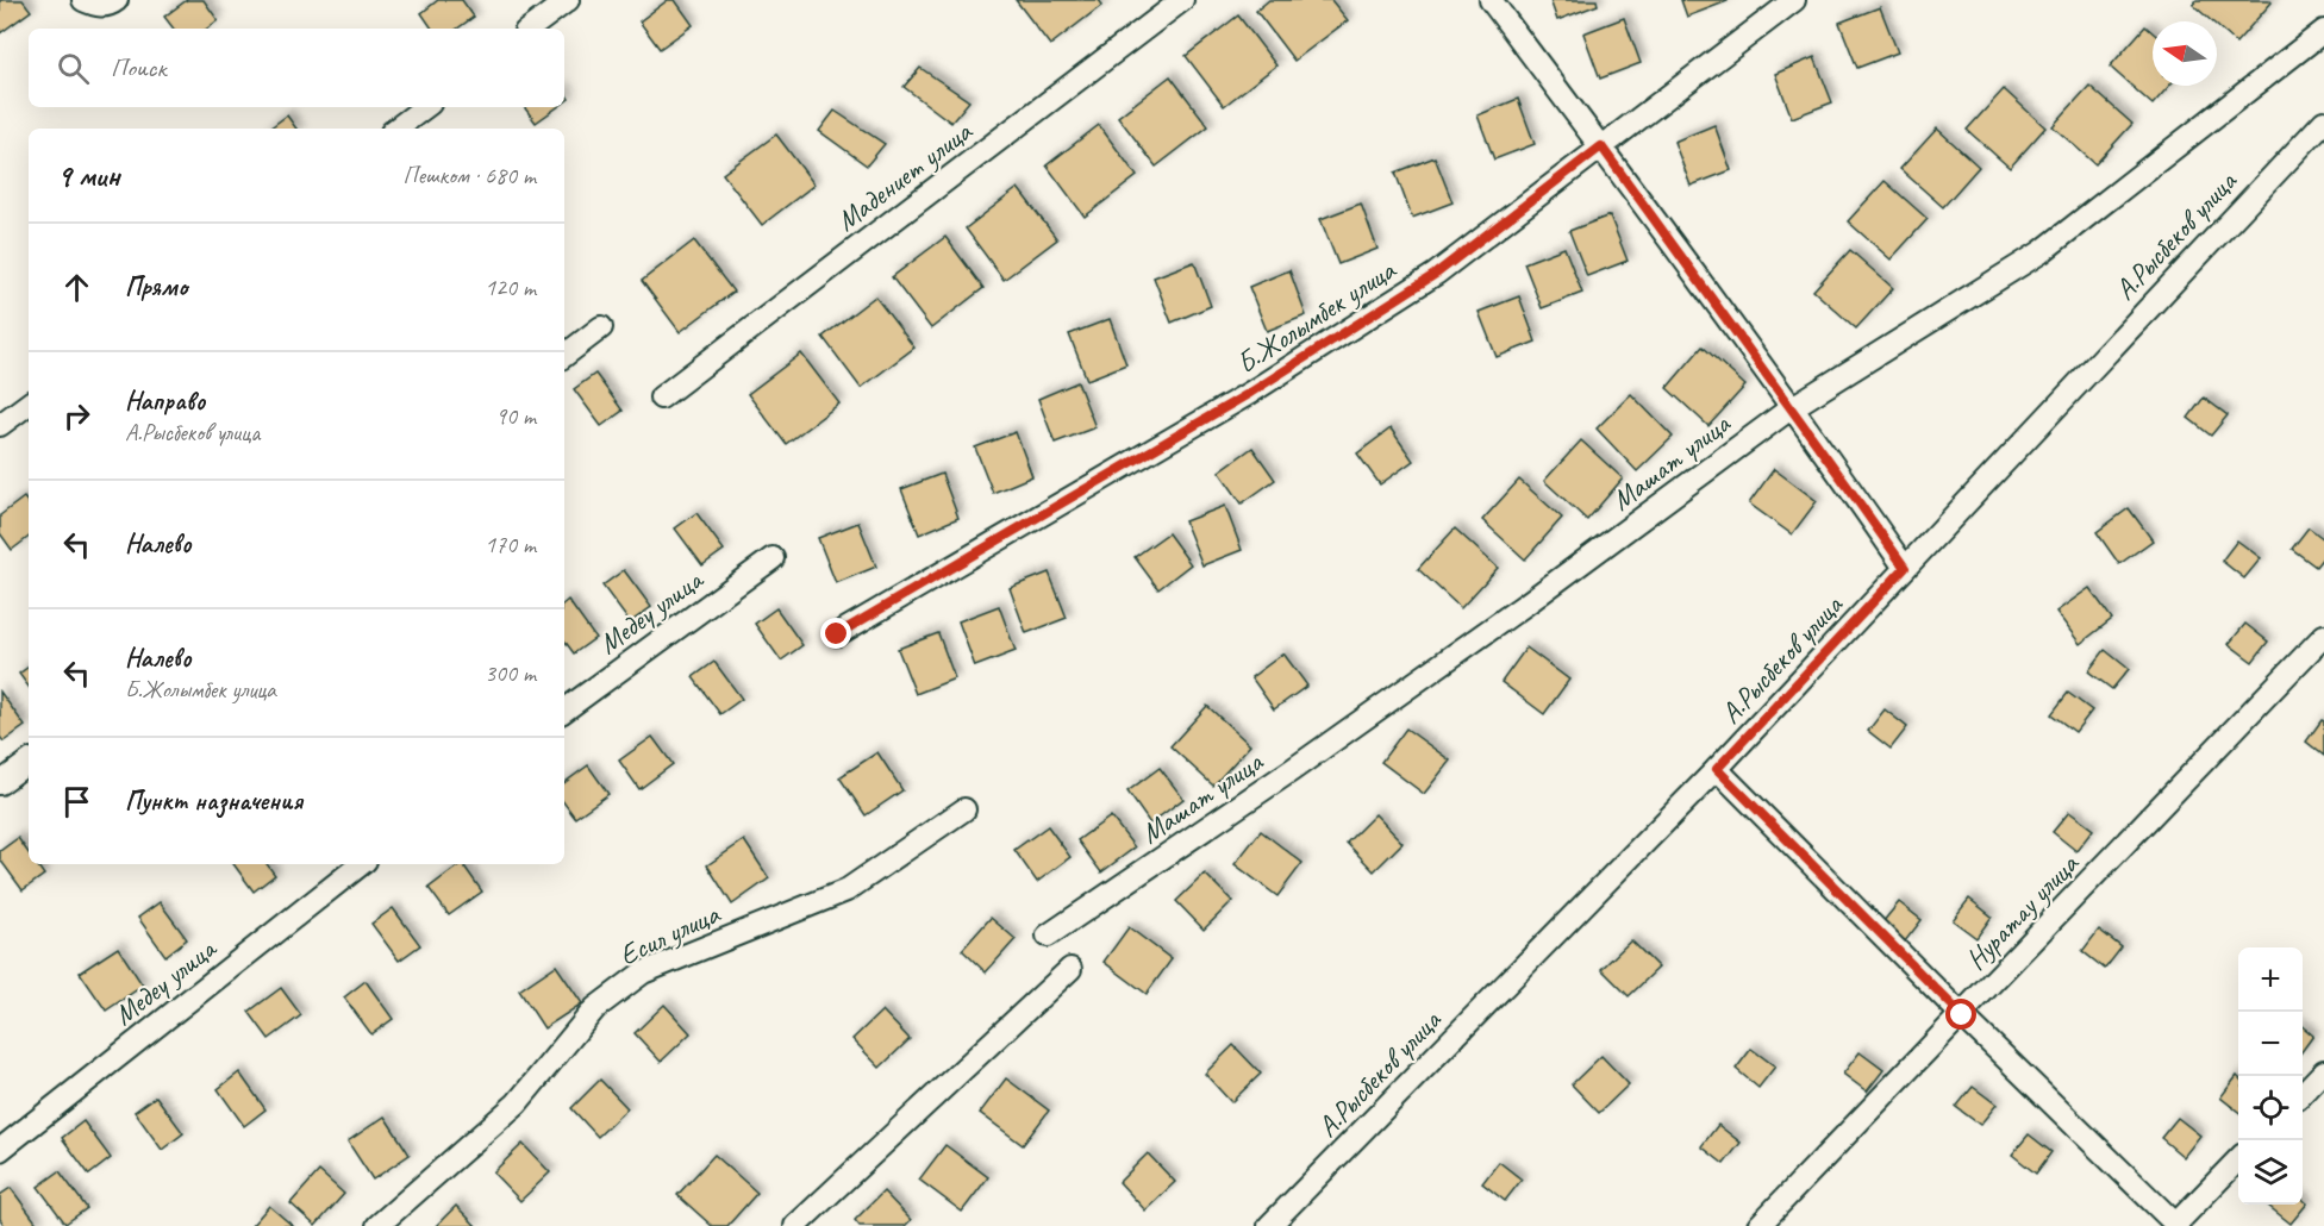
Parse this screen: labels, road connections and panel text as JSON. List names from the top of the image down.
{
  "streets": {
    "street": [
      "Мадениет улица",
      "А.Рысбеков улица",
      "Б.Жолымбек улица",
      "Машат улица",
      "Медеу улица",
      "Нуратау улица",
      "Есил улица"
    ]
  },
  "north": "left",
  "page": {
    "search": "Поиск",
    "heading": ["9 мин", "Пешком · 680 m"],
    "list": [
      ["Прямо", "120 m"],
      ["Направо", "А.Рысбеков улица", "90 m"],
      ["Налево", "170 m"],
      ["Налево", "Б.Жолымбек улица", "300 m"],
      "Пункт назначения"
    ],
    "map_buttons": ["+", "−"]
  }
}
